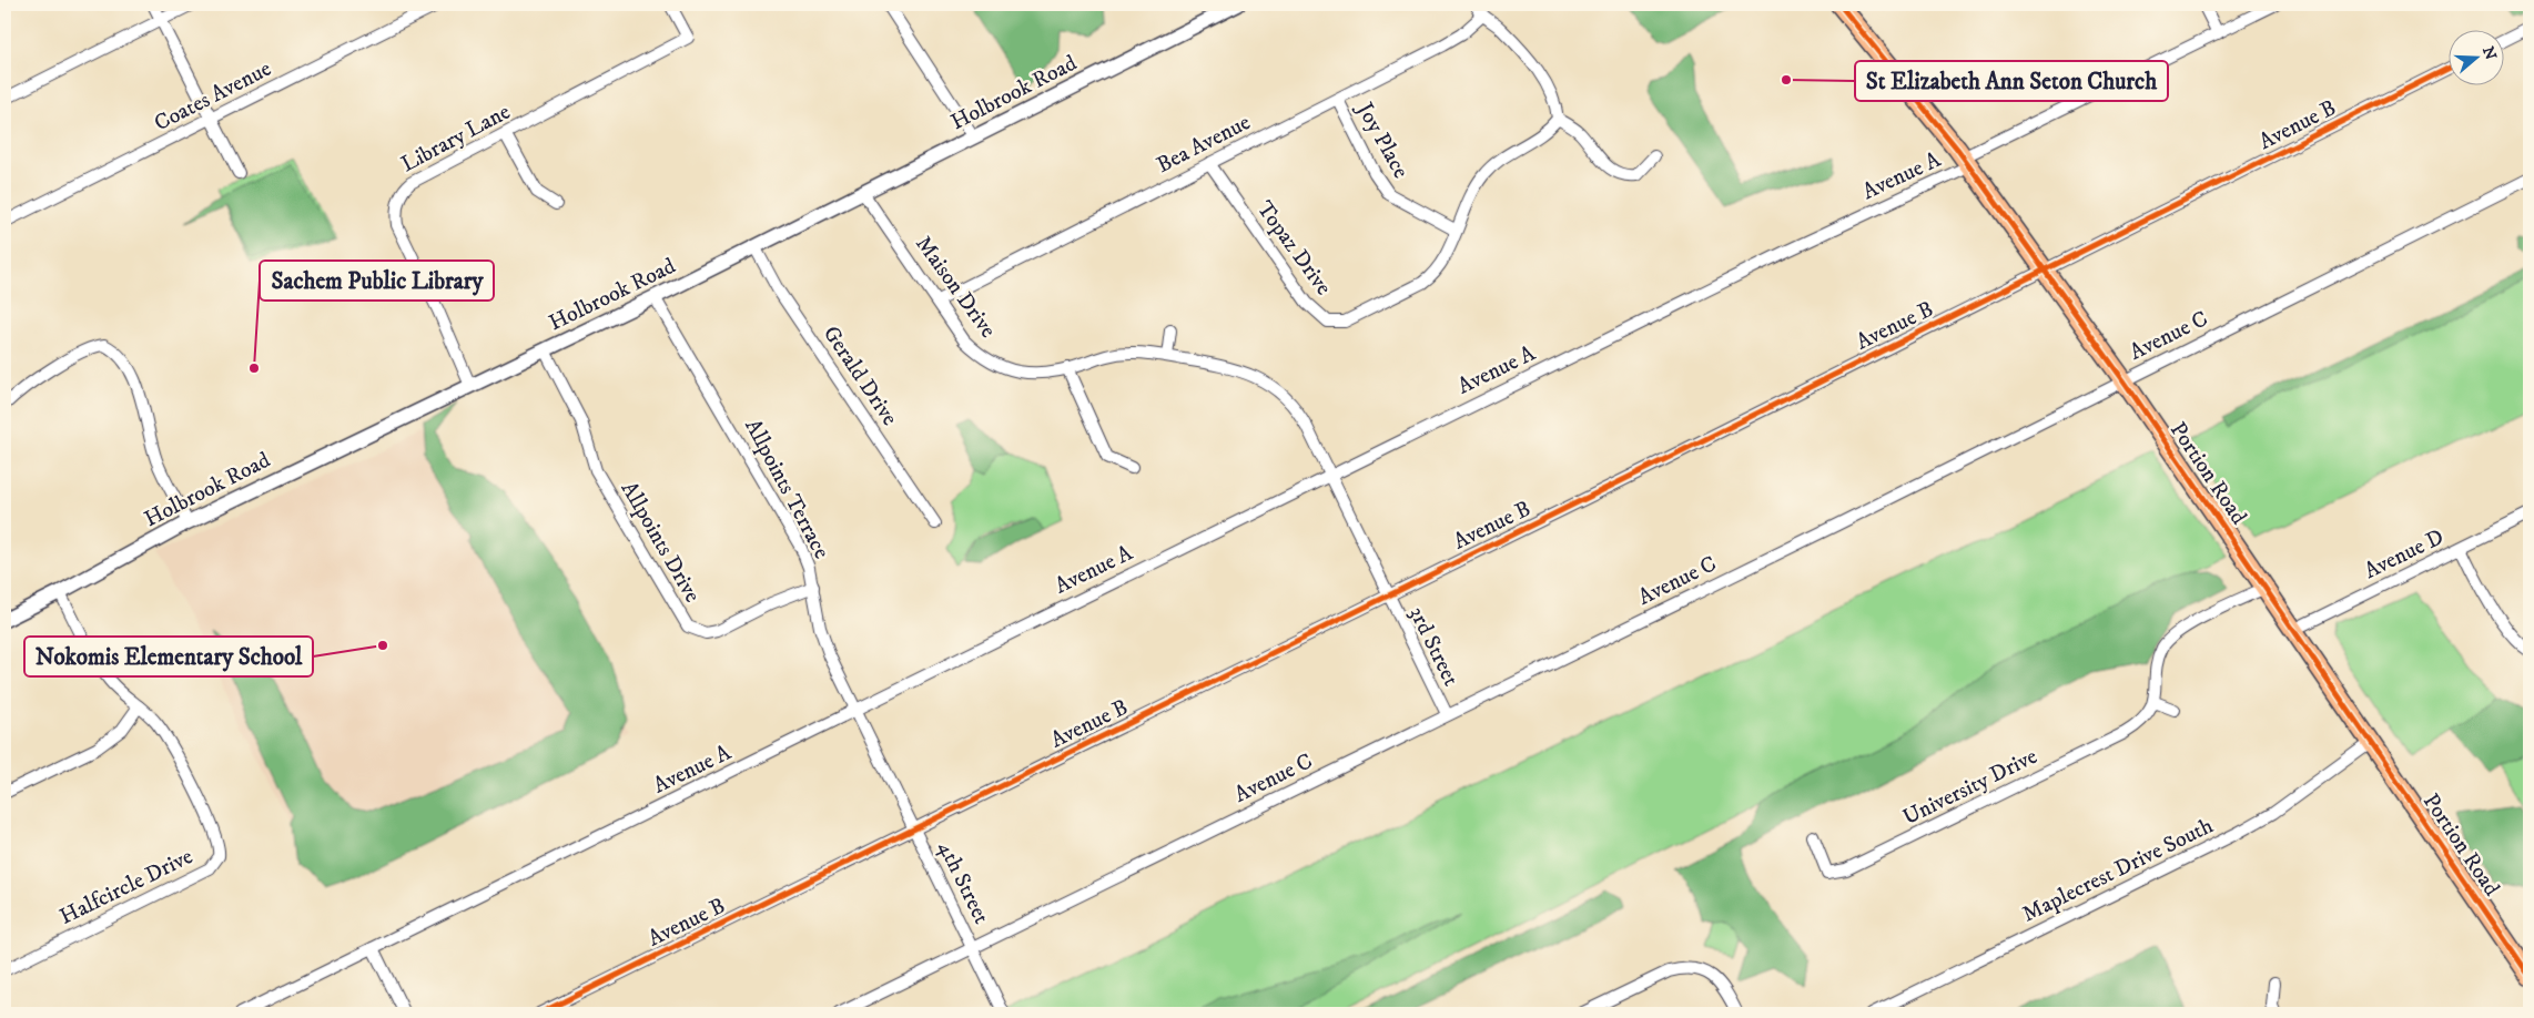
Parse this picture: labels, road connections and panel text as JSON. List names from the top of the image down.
{
  "streets": {
    "main road": ["Portion Road"],
    "street": [
      "Holbrook Road",
      "Coates Avenue",
      "Avenue B",
      "Library Lane",
      "Joy Place",
      "Bea Avenue",
      "Avenue A",
      "Topaz Drive",
      "Maison Drive",
      "Avenue C",
      "Gerald Drive",
      "Allpoints Terrace",
      "Allpoints Drive",
      "Avenue D",
      "3rd Street",
      "University Drive",
      "Maplecrest Drive South",
      "4th Street",
      "Halfcircle Drive"
    ]
  },
  "crossings": [
    ["Holbrook Road", "Library Lane"],
    ["Holbrook Road", "Maison Drive"],
    ["Holbrook Road", "Gerald Drive"],
    ["Holbrook Road", "Allpoints Terrace"],
    ["Holbrook Road", "Allpoints Drive"],
    ["Holbrook Road", "Halfcircle Drive"],
    ["Avenue B", "Portion Road"],
    ["Avenue B", "3rd Street"],
    ["Avenue B", "4th Street"],
    ["Joy Place", "Bea Avenue"],
    ["Joy Place", "Topaz Drive"],
    ["Bea Avenue", "Topaz Drive"],
    ["Bea Avenue", "Maison Drive"],
    ["Avenue A", "Maison Drive"],
    ["Avenue A", "Portion Road"],
    ["Avenue A", "Allpoints Terrace"],
    ["Avenue A", "3rd Street"],
    ["Avenue A", "4th Street"],
    ["Maison Drive", "3rd Street"],
    ["Avenue C", "Portion Road"],
    ["Avenue C", "3rd Street"],
    ["Avenue C", "4th Street"],
    ["Portion Road", "Avenue D"],
    ["Portion Road", "Maplecrest Drive South"],
    ["Allpoints Terrace", "Allpoints Drive"],
    ["Allpoints Terrace", "4th Street"]
  ],
  "places": ["St Elizabeth Ann Seton Church", "Sachem Public Library", "Nokomis Elementary School"],
  "north": "right"
}
